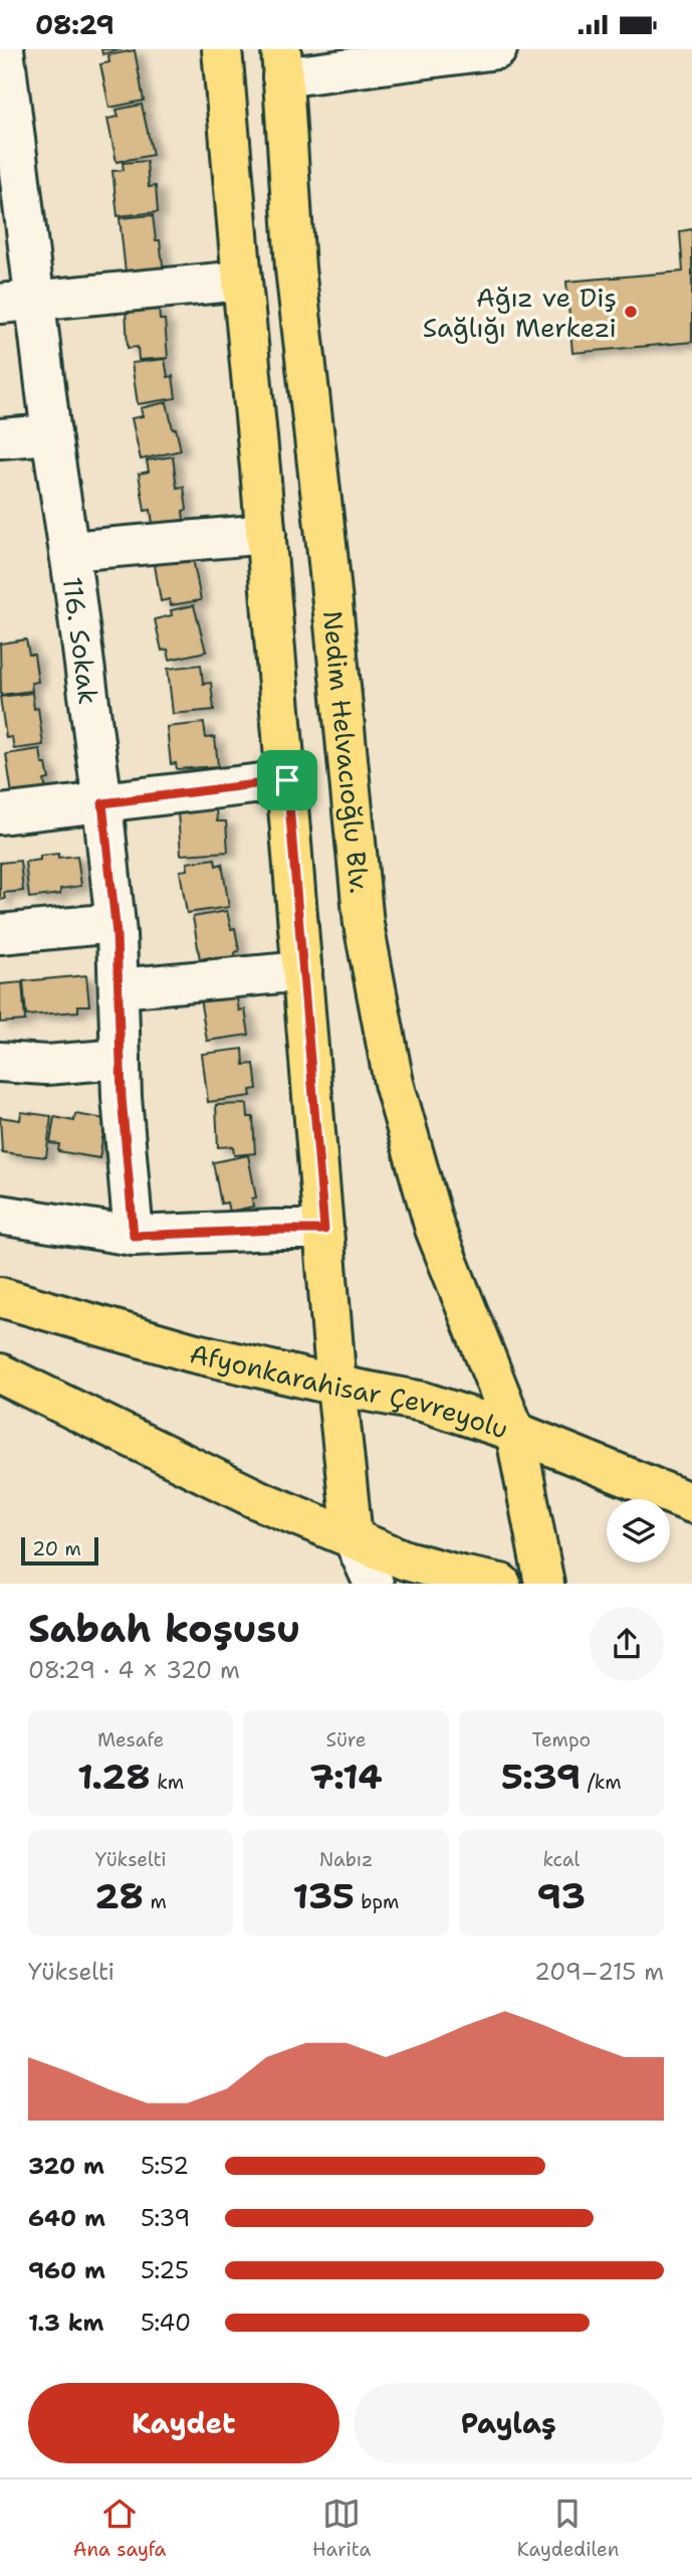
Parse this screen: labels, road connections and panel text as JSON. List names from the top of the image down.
{
  "streets": {
    "main road": ["Nedim Helvacıoğlu Blv.", "Afyonkarahisar Çevreyolu"],
    "street": ["116. Sokak"]
  },
  "crossings": [
    ["Nedim Helvacıoğlu Blv.", "Afyonkarahisar Çevreyolu"]
  ],
  "places": ["Ağız ve Diş Sağlığı Merkezi"],
  "scale_bar": "20 m",
  "page": {
    "status": "08:29",
    "scale": "20 m",
    "heading": ["Sabah koşusu", "08:29 · 4 × 320 m"],
    "stats": [
      ["Mesafe", "1.28 km"],
      ["Süre", "7:14"],
      ["Tempo", "5:39 /km"],
      ["Yükselti", "28 m"],
      ["Nabız", "135 bpm"],
      ["kcal", "93"]
    ],
    "chart": ["Yükselti", "209–215 m"],
    "list": [
      {
        "name": "320 m",
        "note": "5:52"
      },
      {
        "name": "640 m",
        "note": "5:39"
      },
      {
        "name": "960 m",
        "note": "5:25"
      },
      {
        "name": "1.3 km",
        "note": "5:40"
      }
    ],
    "buttons": ["Kaydet", "Paylaş"],
    "tabs": ["Ana sayfa", "Harita", "Kaydedilen"]
  }
}
